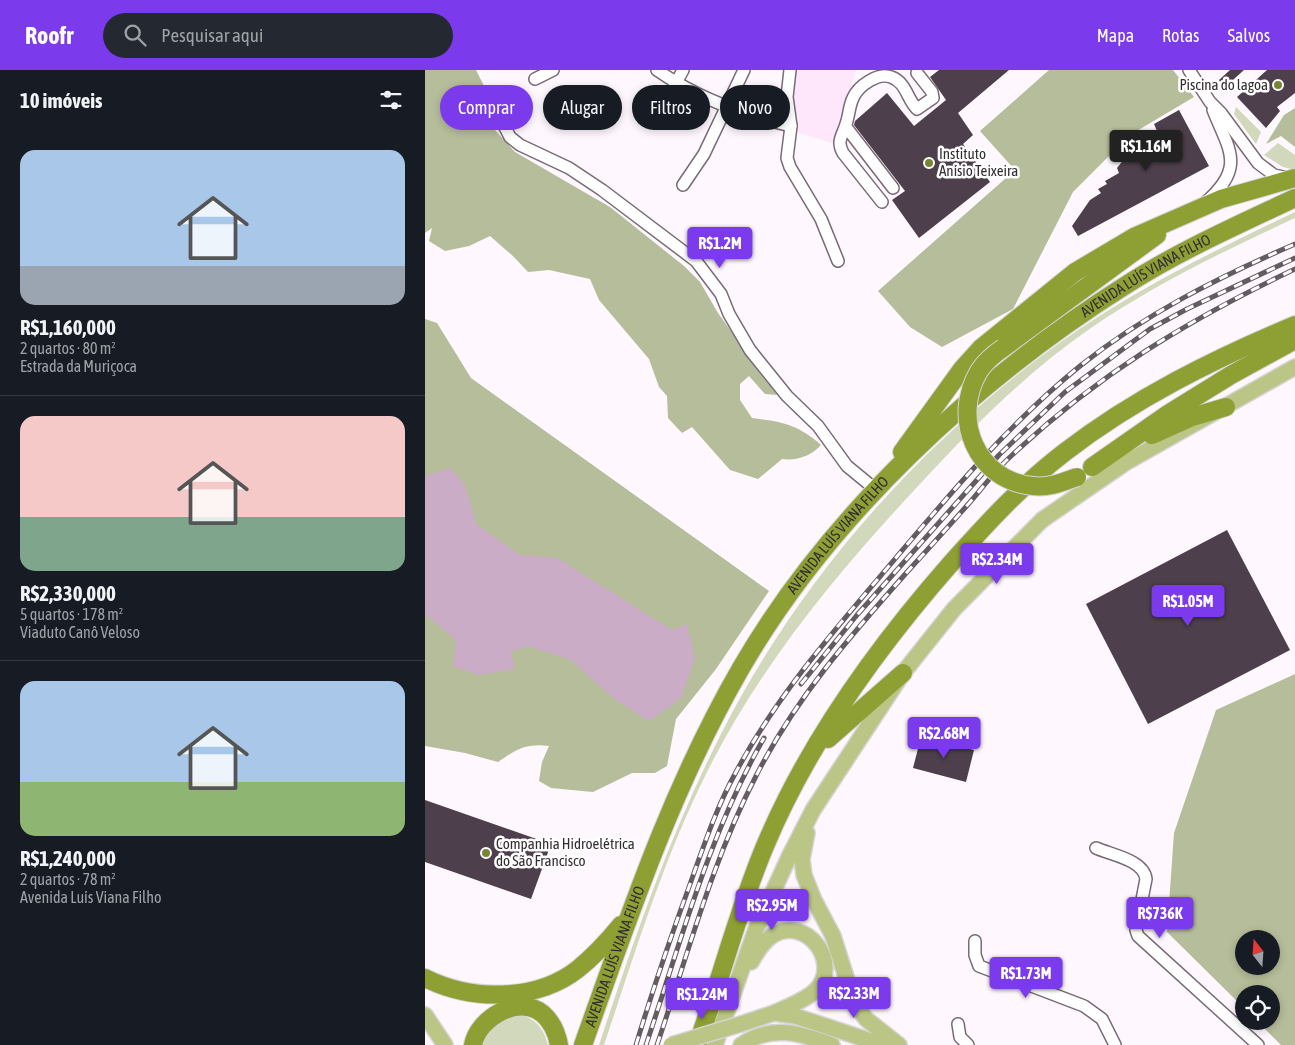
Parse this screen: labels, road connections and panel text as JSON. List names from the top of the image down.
{
  "streets": {
    "highway": ["AVENIDA LUÍS VIANA FILHO"]
  },
  "places": ["Piscina do lagoa", "Instituto Anísio Teixeira", "Companhia Hidroelétrica do São Francisco"],
  "north": "top",
  "page": {
    "header": "Roofr",
    "search": "Pesquisar aqui",
    "nav": ["Mapa", "Rotas", "Salvos"],
    "heading": "10 imóveis",
    "chip": [
      "Comprar",
      "Alugar",
      "Filtros",
      "Novo"
    ],
    "list": [
      {
        "name": "R$1,160,000",
        "note": "2 quartos · 80 m² · Estrada da Muriçoca"
      },
      {
        "name": "R$2,330,000",
        "note": "5 quartos · 178 m² · Viaduto Canô Veloso"
      },
      {
        "name": "R$1,240,000",
        "note": "2 quartos · 78 m² · Avenida Luís Viana Filho"
      }
    ],
    "price": [
      "R$1.16M",
      "R$1.2M",
      "R$2.34M",
      "R$1.05M",
      "R$2.68M",
      "R$2.95M",
      "R$736K",
      "R$1.73M",
      "R$2.33M",
      "R$1.24M"
    ]
  }
}
